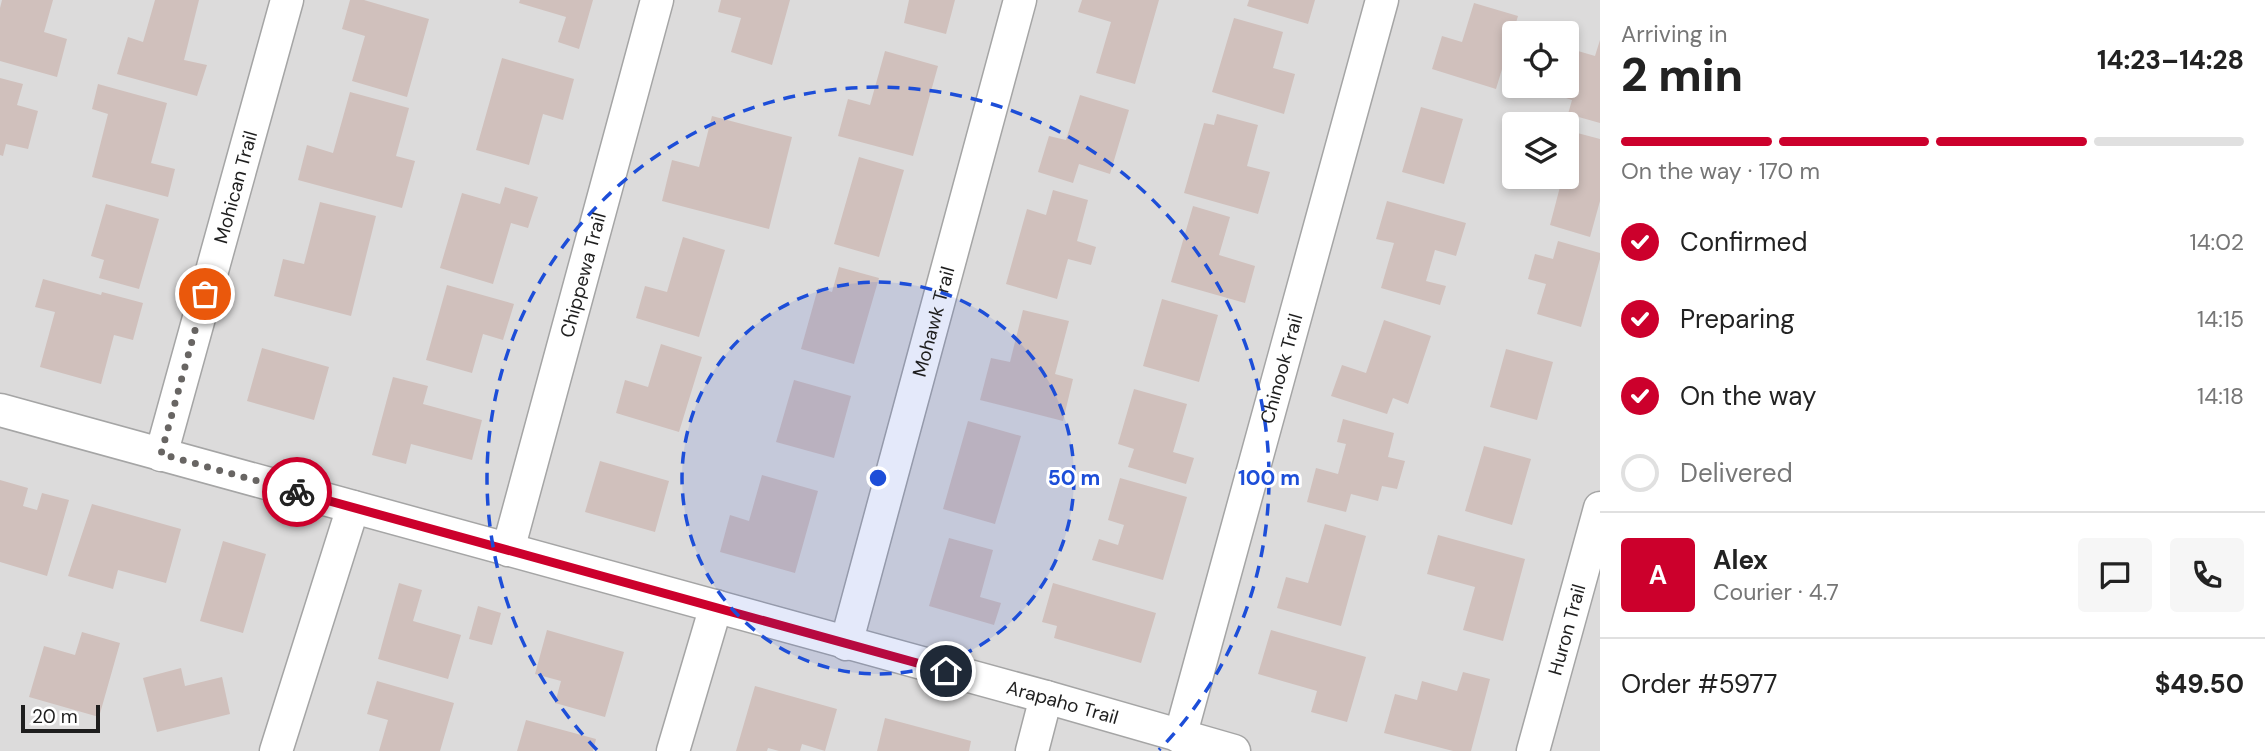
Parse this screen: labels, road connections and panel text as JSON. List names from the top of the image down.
{
  "streets": {
    "street": [
      "Mohican Trail",
      "Chippewa Trail",
      "Mohawk Trail",
      "Chinook Trail",
      "Huron Trail",
      "Arapaho Trail"
    ]
  },
  "crossings": [
    ["Mohican Trail", "Arapaho Trail"],
    ["Chippewa Trail", "Arapaho Trail"],
    ["Mohawk Trail", "Arapaho Trail"],
    ["Chinook Trail", "Arapaho Trail"]
  ],
  "scale_bar": "20 m",
  "page": {
    "heading": ["2 min", "Arriving in", "14:23–14:28"],
    "panel": [
      "Alex",
      "Courier · 4.7",
      "Order #5977",
      "$49.50"
    ],
    "bar": "On the way · 170 m",
    "list": [
      ["Confirmed", "14:02"],
      ["Preparing", "14:15"],
      ["On the way", "14:18"],
      "Delivered"
    ],
    "round": "A",
    "scale": "20 m"
  },
  "rings": ["50 m", "100 m"]
}
